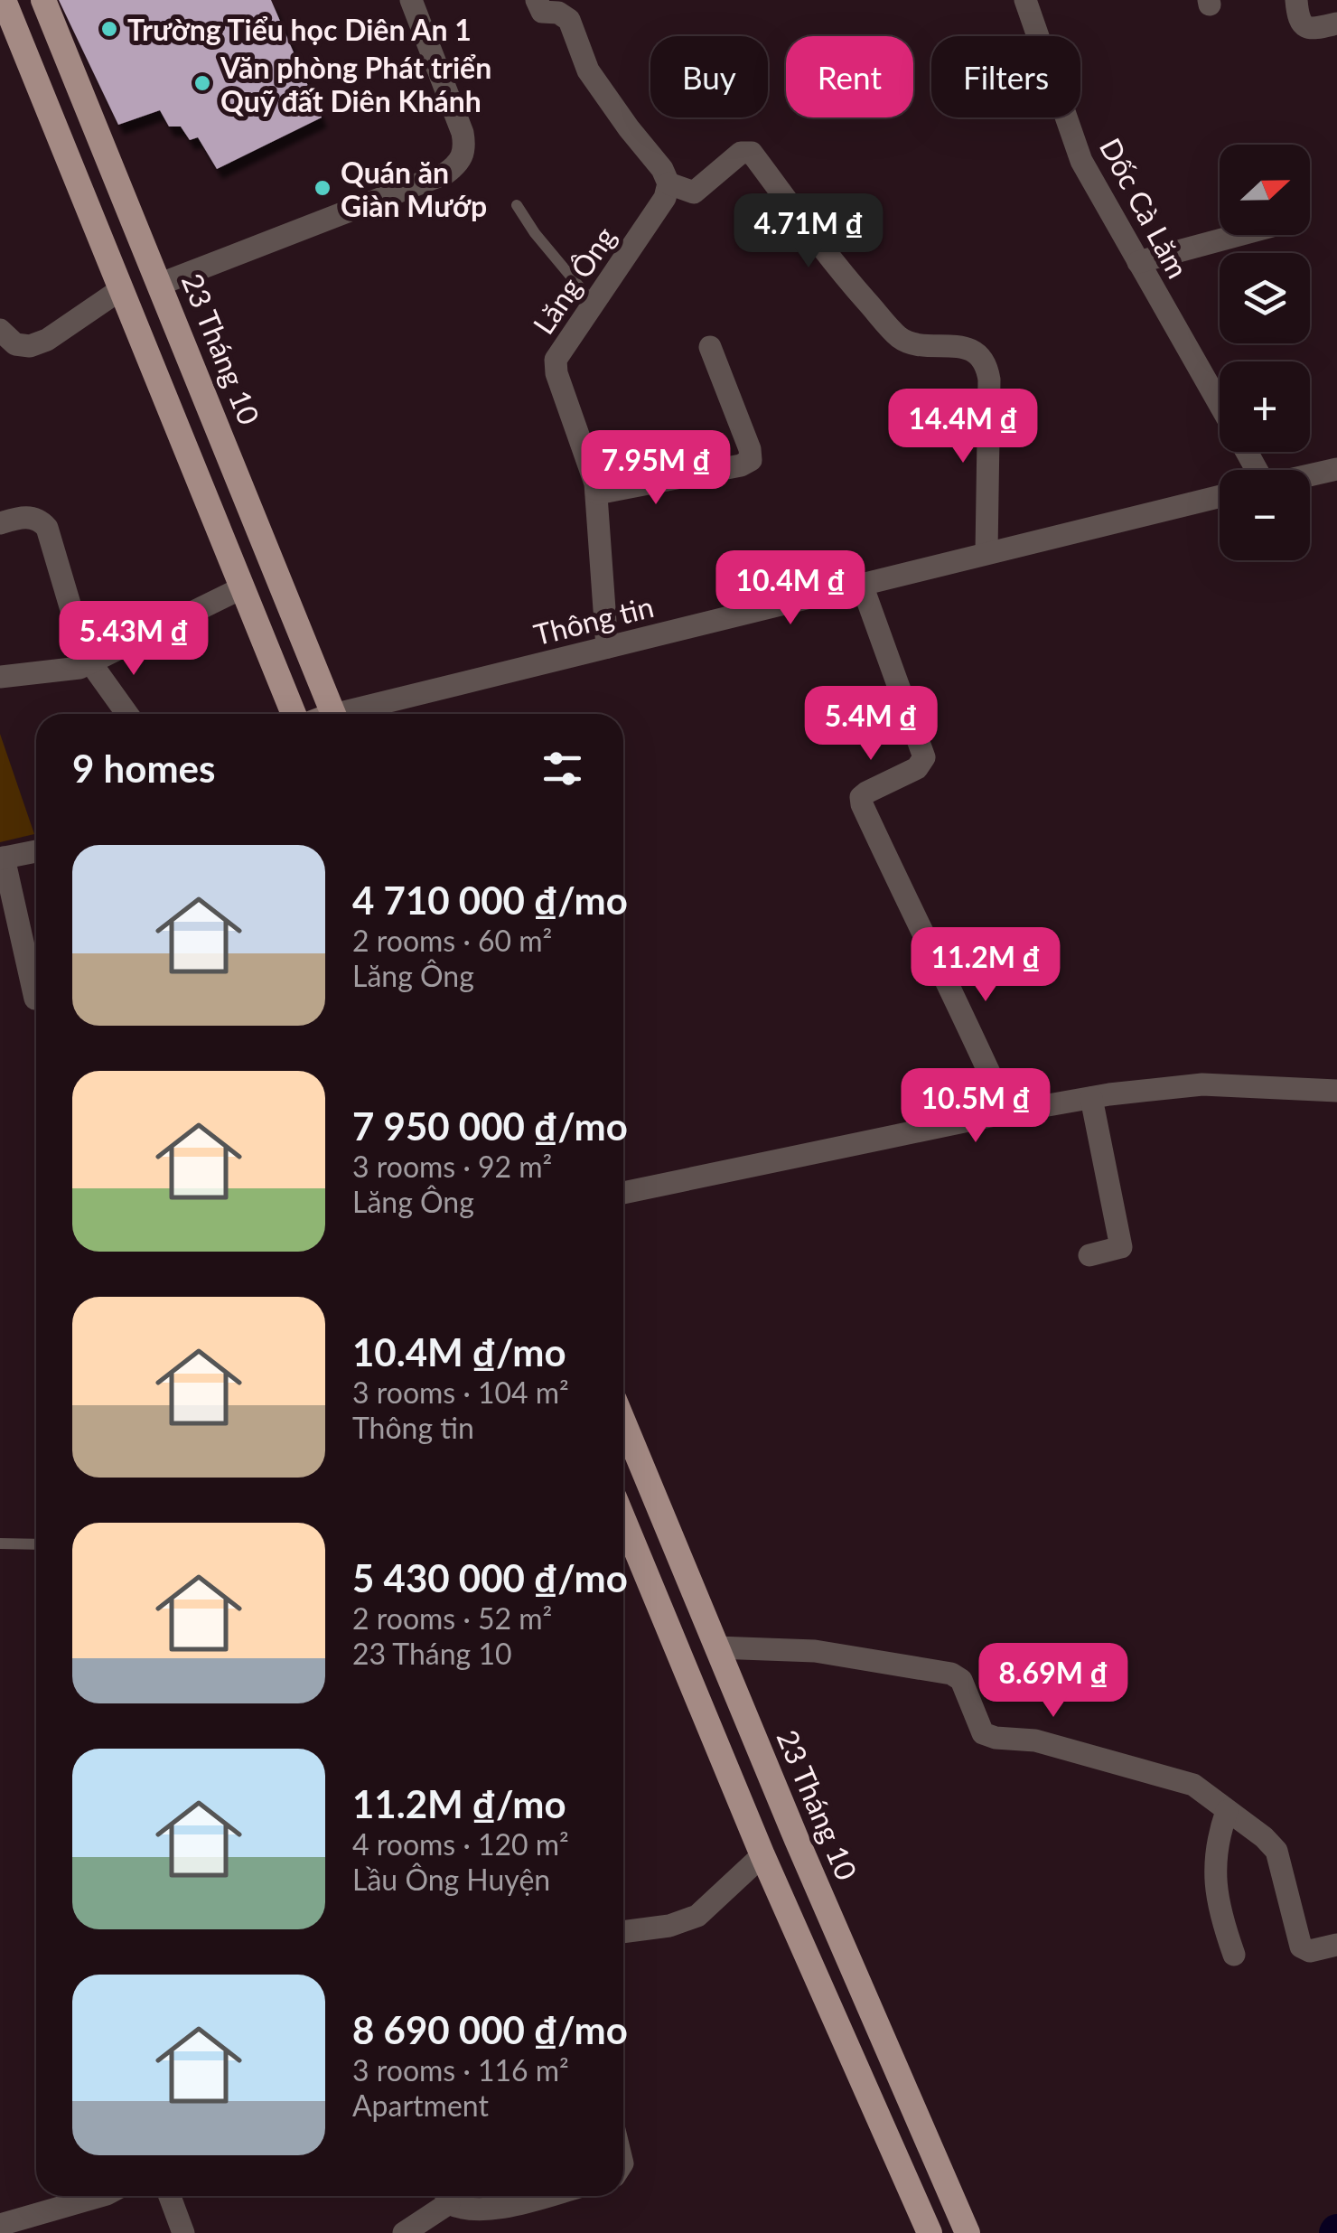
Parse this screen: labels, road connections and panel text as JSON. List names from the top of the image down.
{
  "streets": {
    "main road": ["23 Tháng 10"],
    "street": ["Dốc Cà Lăm", "Lăng Ông", "Thông tin"]
  },
  "crossings": [
    ["Lăng Ông", "Thông tin"]
  ],
  "places": ["Trường Tiểu học Diên An 1", "Văn phòng Phát triển Quỹ đất Diên Khánh", "Quán ăn Giàn Mướp"],
  "north": "right",
  "page": {
    "chip": ["Buy", "Rent", "Filters"],
    "map_buttons": ["+", "−"],
    "price": [
      "4.71M ₫",
      "14.4M ₫",
      "7.95M ₫",
      "10.4M ₫",
      "5.43M ₫",
      "5.4M ₫",
      "11.2M ₫",
      "10.5M ₫",
      "8.69M ₫"
    ],
    "heading": "9 homes",
    "list": [
      {
        "name": "4 710 000 ₫/mo",
        "note": "2 rooms · 60 m² · Lăng Ông"
      },
      {
        "name": "7 950 000 ₫/mo",
        "note": "3 rooms · 92 m² · Lăng Ông"
      },
      {
        "name": "10.4M ₫/mo",
        "note": "3 rooms · 104 m² · Thông tin"
      },
      {
        "name": "5 430 000 ₫/mo",
        "note": "2 rooms · 52 m² · 23 Tháng 10"
      },
      {
        "name": "11.2M ₫/mo",
        "note": "4 rooms · 120 m² · Lầu Ông Huyện"
      },
      {
        "name": "8 690 000 ₫/mo",
        "note": "3 rooms · 116 m² · Apartment"
      }
    ]
  }
}
